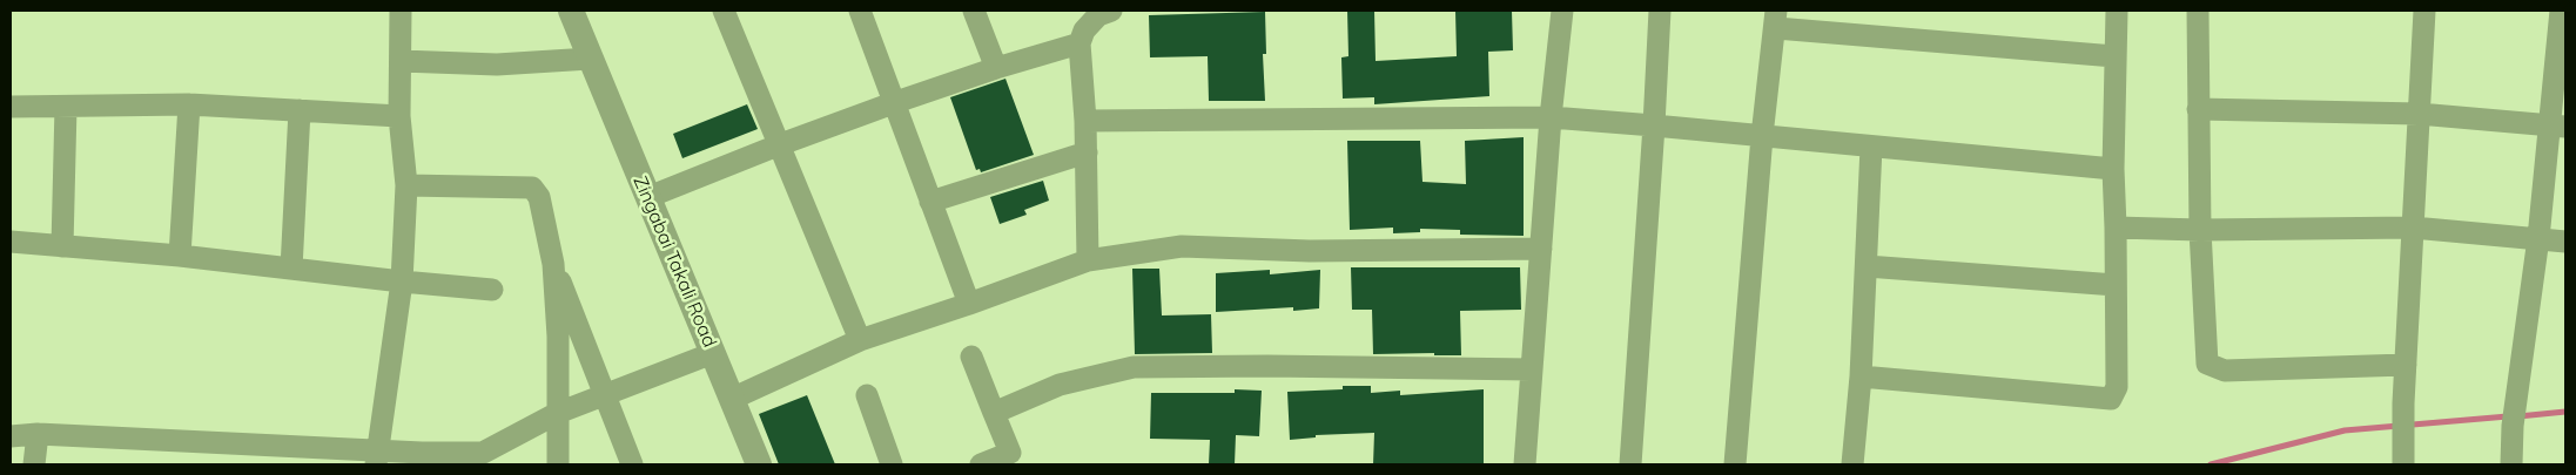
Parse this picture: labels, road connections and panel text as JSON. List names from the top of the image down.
{
  "streets": {
    "street": ["Zingabai Takali Road"]
  }
}
